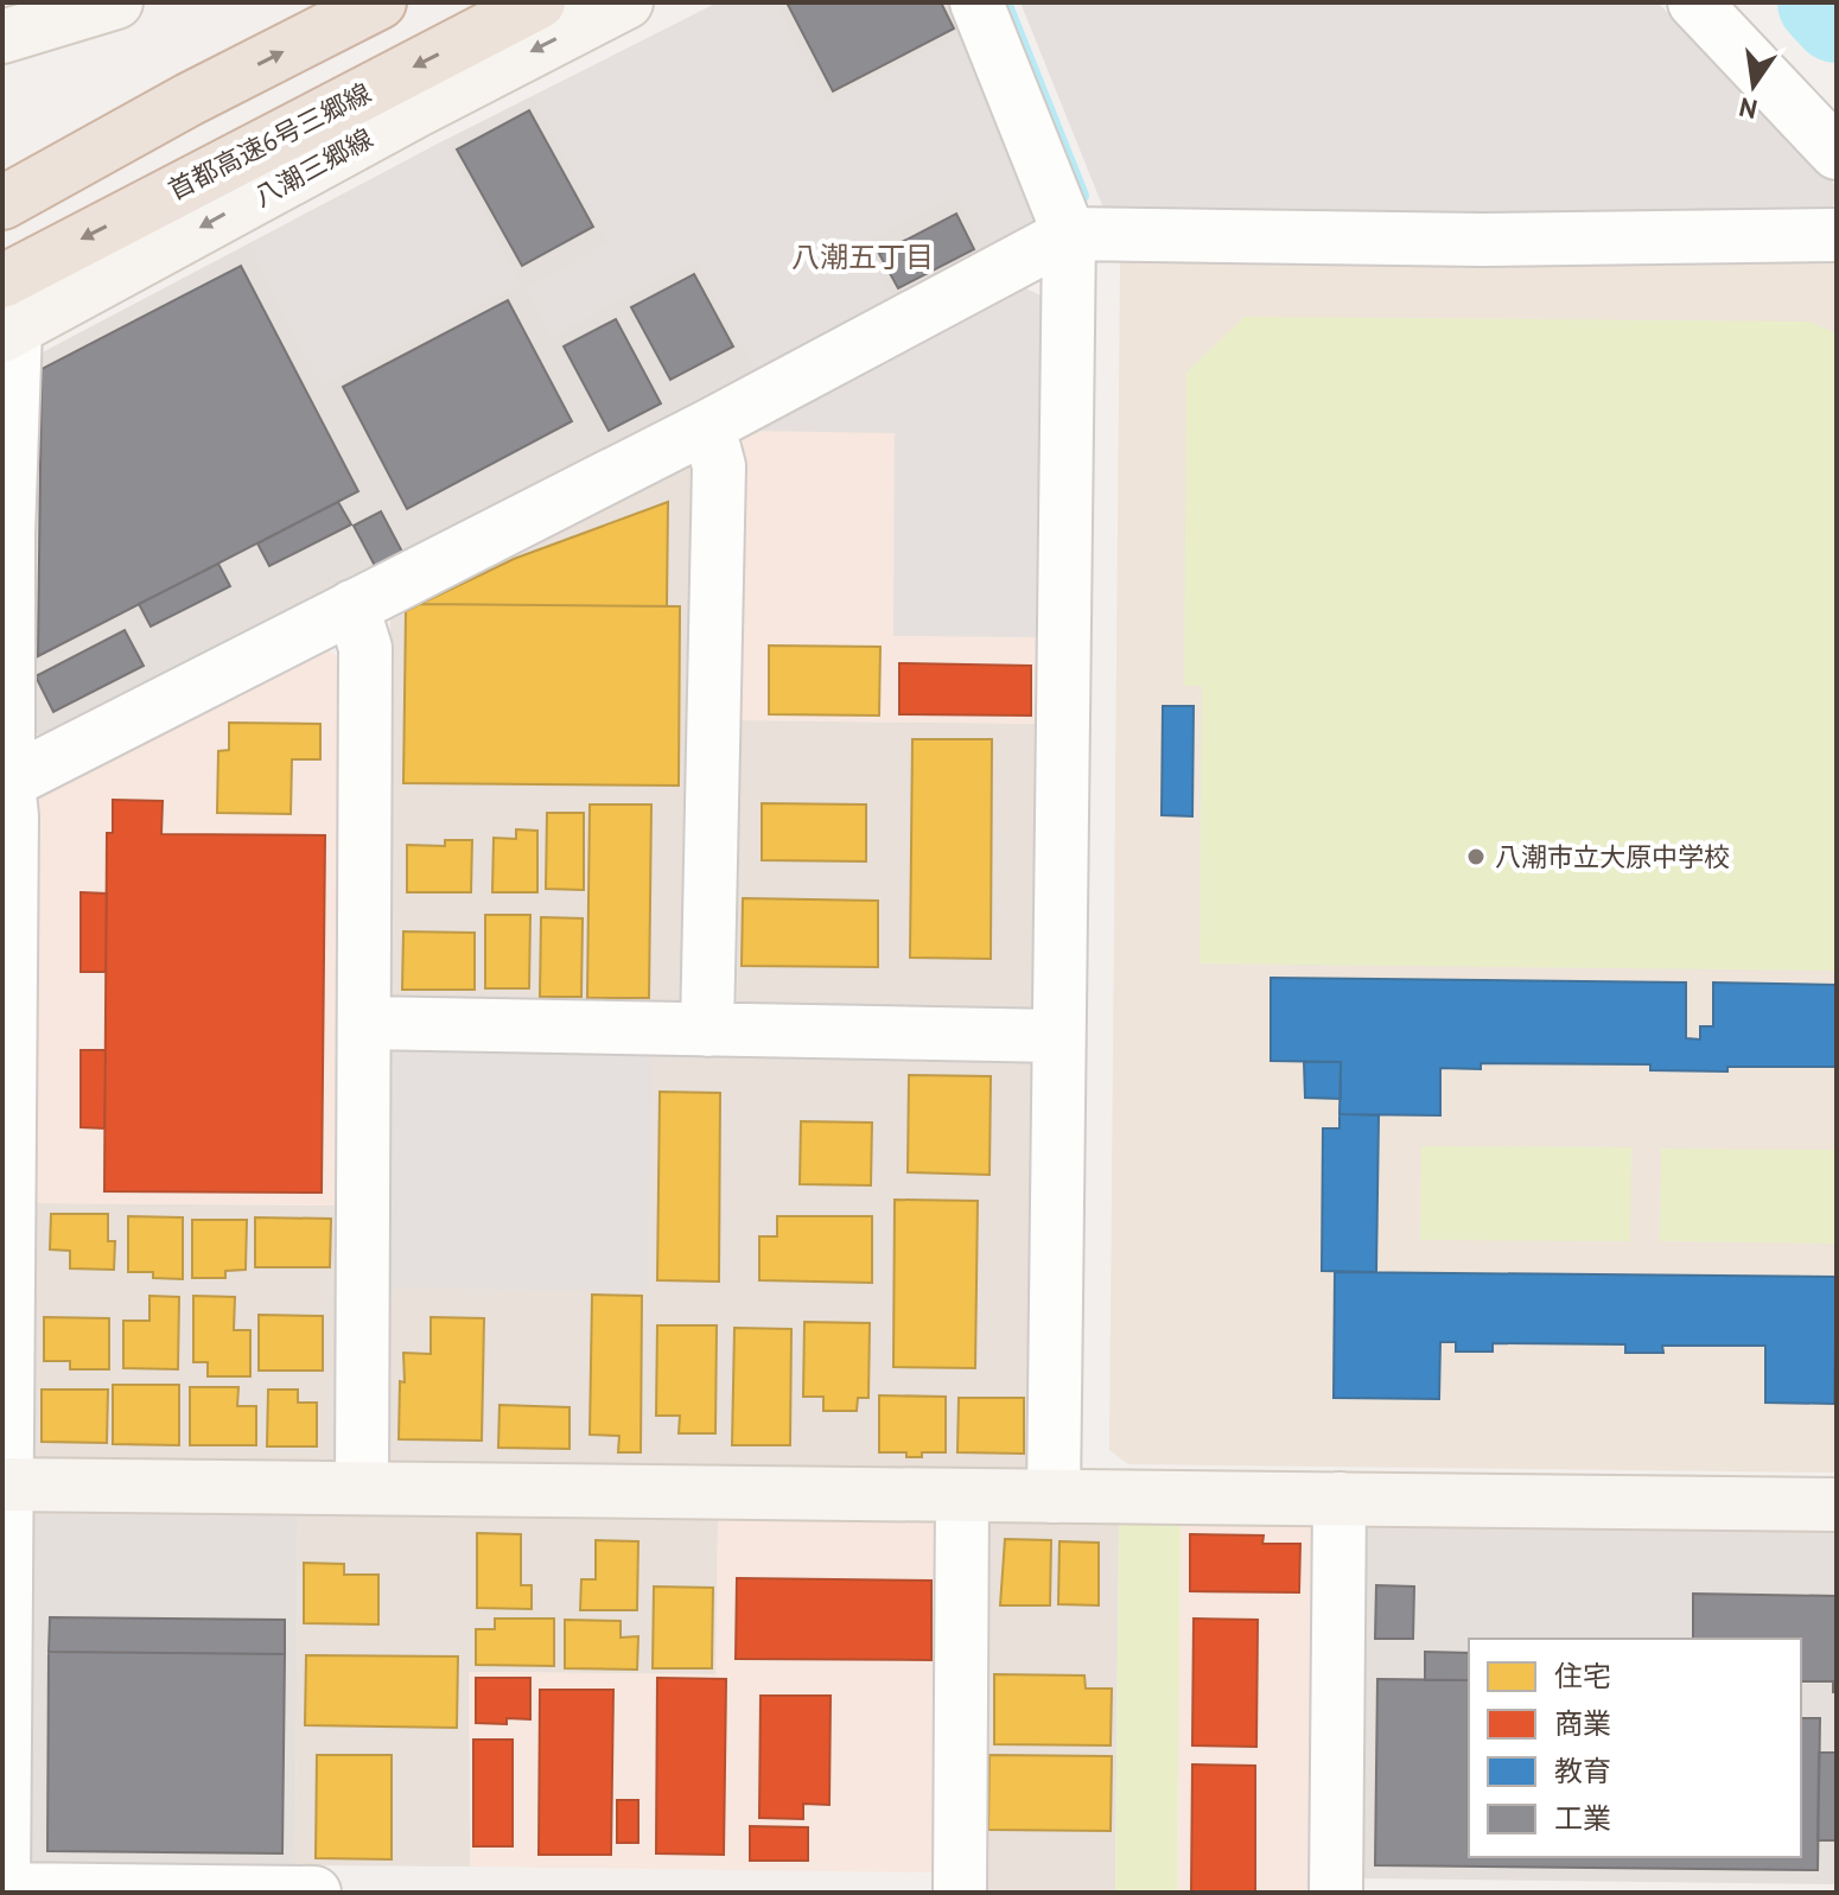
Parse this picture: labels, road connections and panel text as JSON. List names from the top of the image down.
{
  "streets": {
    "highway": ["首都高速6号三郷線"],
    "street": ["八潮三郷線"]
  },
  "crossings": [
    ["首都高速6号三郷線", "八潮三郷線"]
  ],
  "districts": ["八潮五丁目"],
  "places": ["八潮市立大原中学校"],
  "legend": [
    "住宅",
    "商業",
    "教育",
    "工業"
  ],
  "north": "bottom"
}
